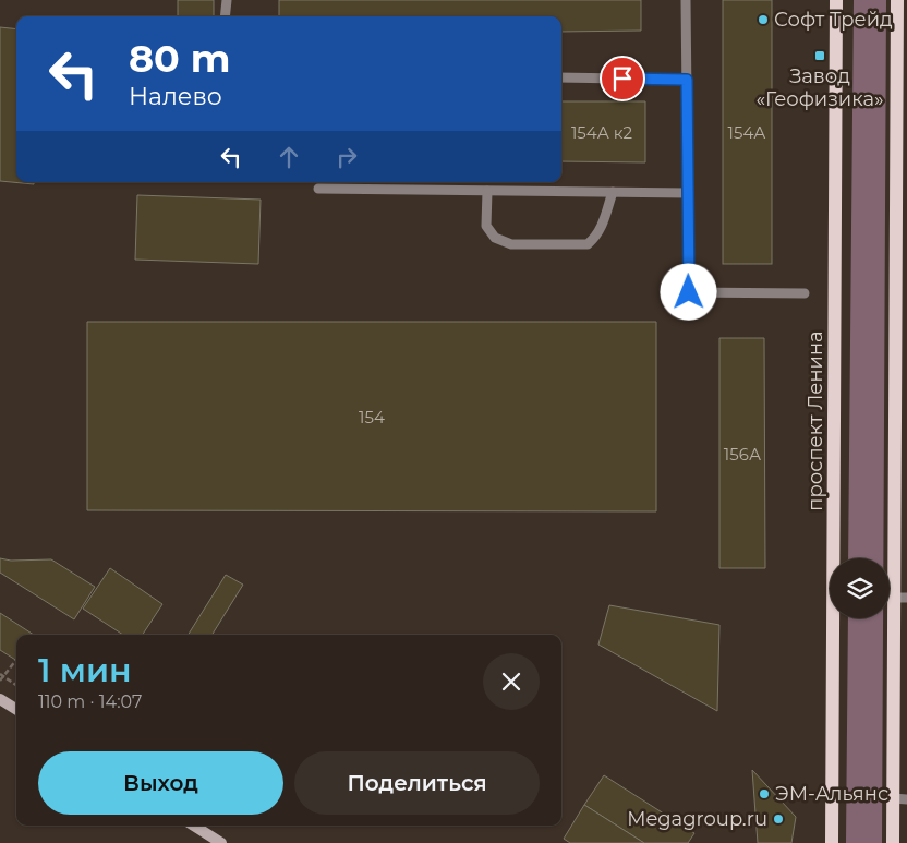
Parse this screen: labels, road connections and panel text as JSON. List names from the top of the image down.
{
  "streets": {
    "main road": ["проспект Ленина"]
  },
  "places": {
    "other": ["Софт Трейд", "ЭМ-Альянс", "Megagroup.ru"],
    "transit": ["Завод «Геофизика»"]
  },
  "house_numbers": [
    "154А к2",
    "154А",
    "154",
    "156А"
  ],
  "page": {
    "turn": ["80 m", "Налево"],
    "heading": ["1 мин", "110 m · 14:07"],
    "buttons": ["Выход", "Поделиться"]
  }
}
